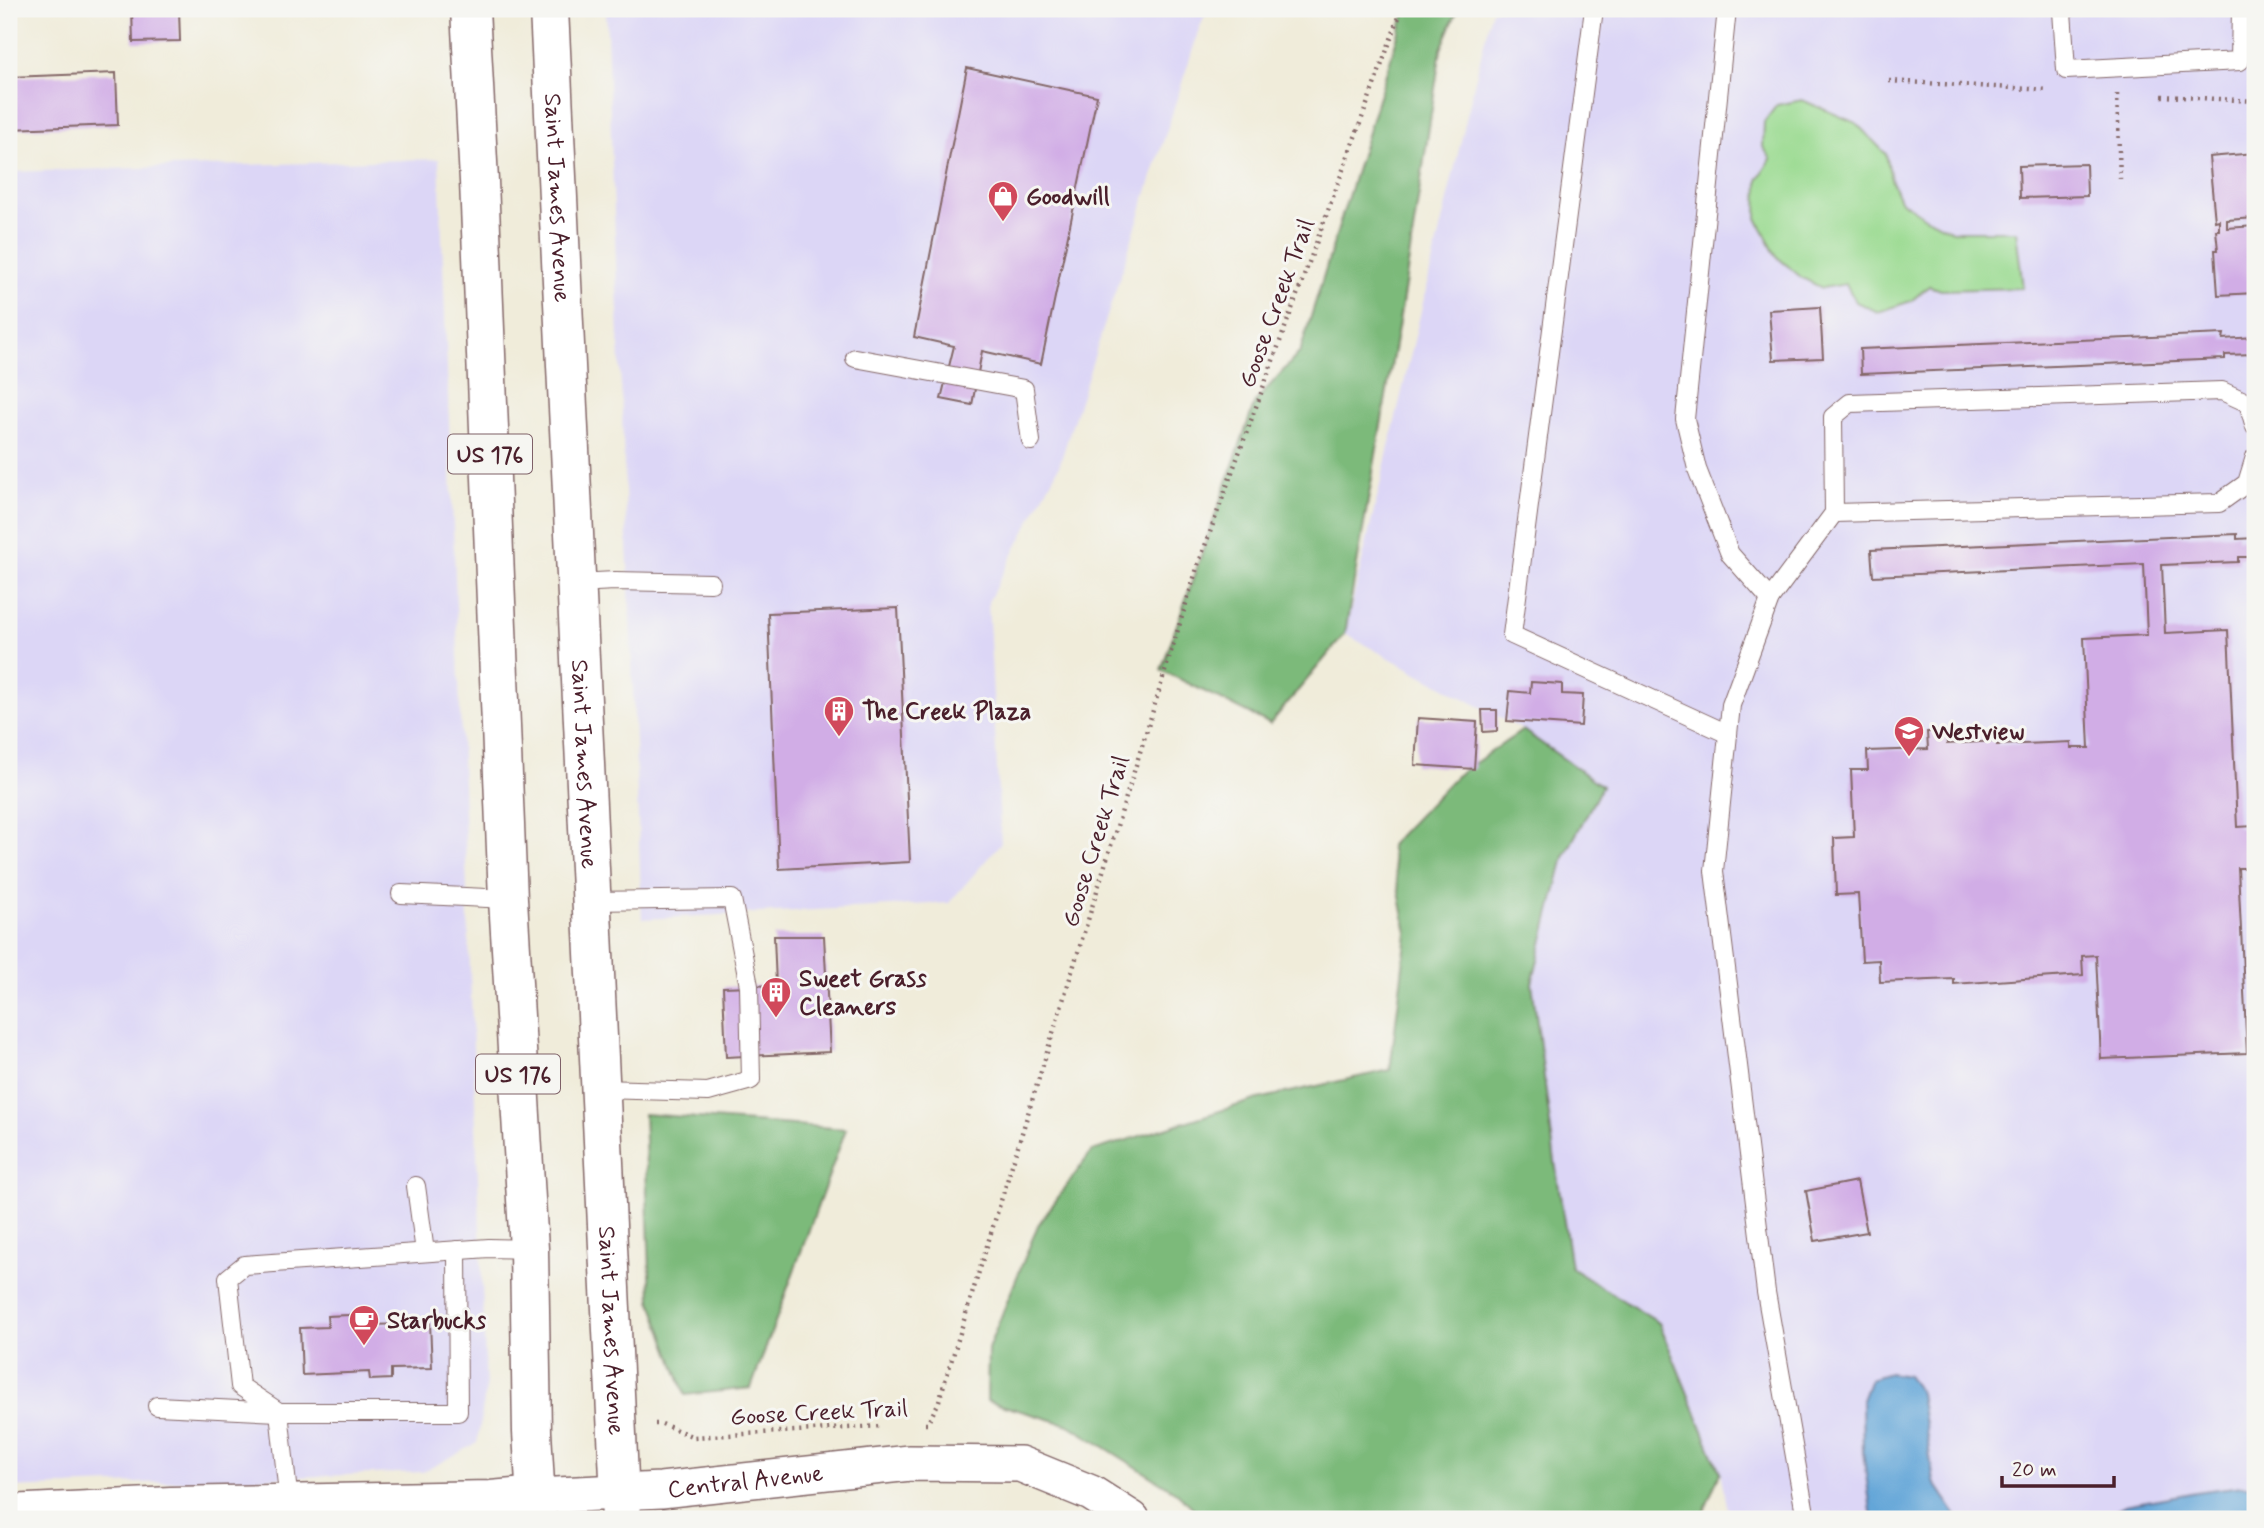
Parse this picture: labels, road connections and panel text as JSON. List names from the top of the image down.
{
  "streets": {
    "main road": ["Saint James Avenue", "US 176", "Central Avenue"],
    "path": ["Goose Creek Trail"]
  },
  "crossings": [
    ["Saint James Avenue", "Central Avenue"],
    ["US 176", "Central Avenue"]
  ],
  "places": {
    "shop": ["Goodwill"],
    "building": ["The Creek Plaza", "Sweet Grass Cleaners"],
    "school or university": ["Westview"],
    "cafe": ["Starbucks"]
  },
  "scale_bar": "20 m"
}
